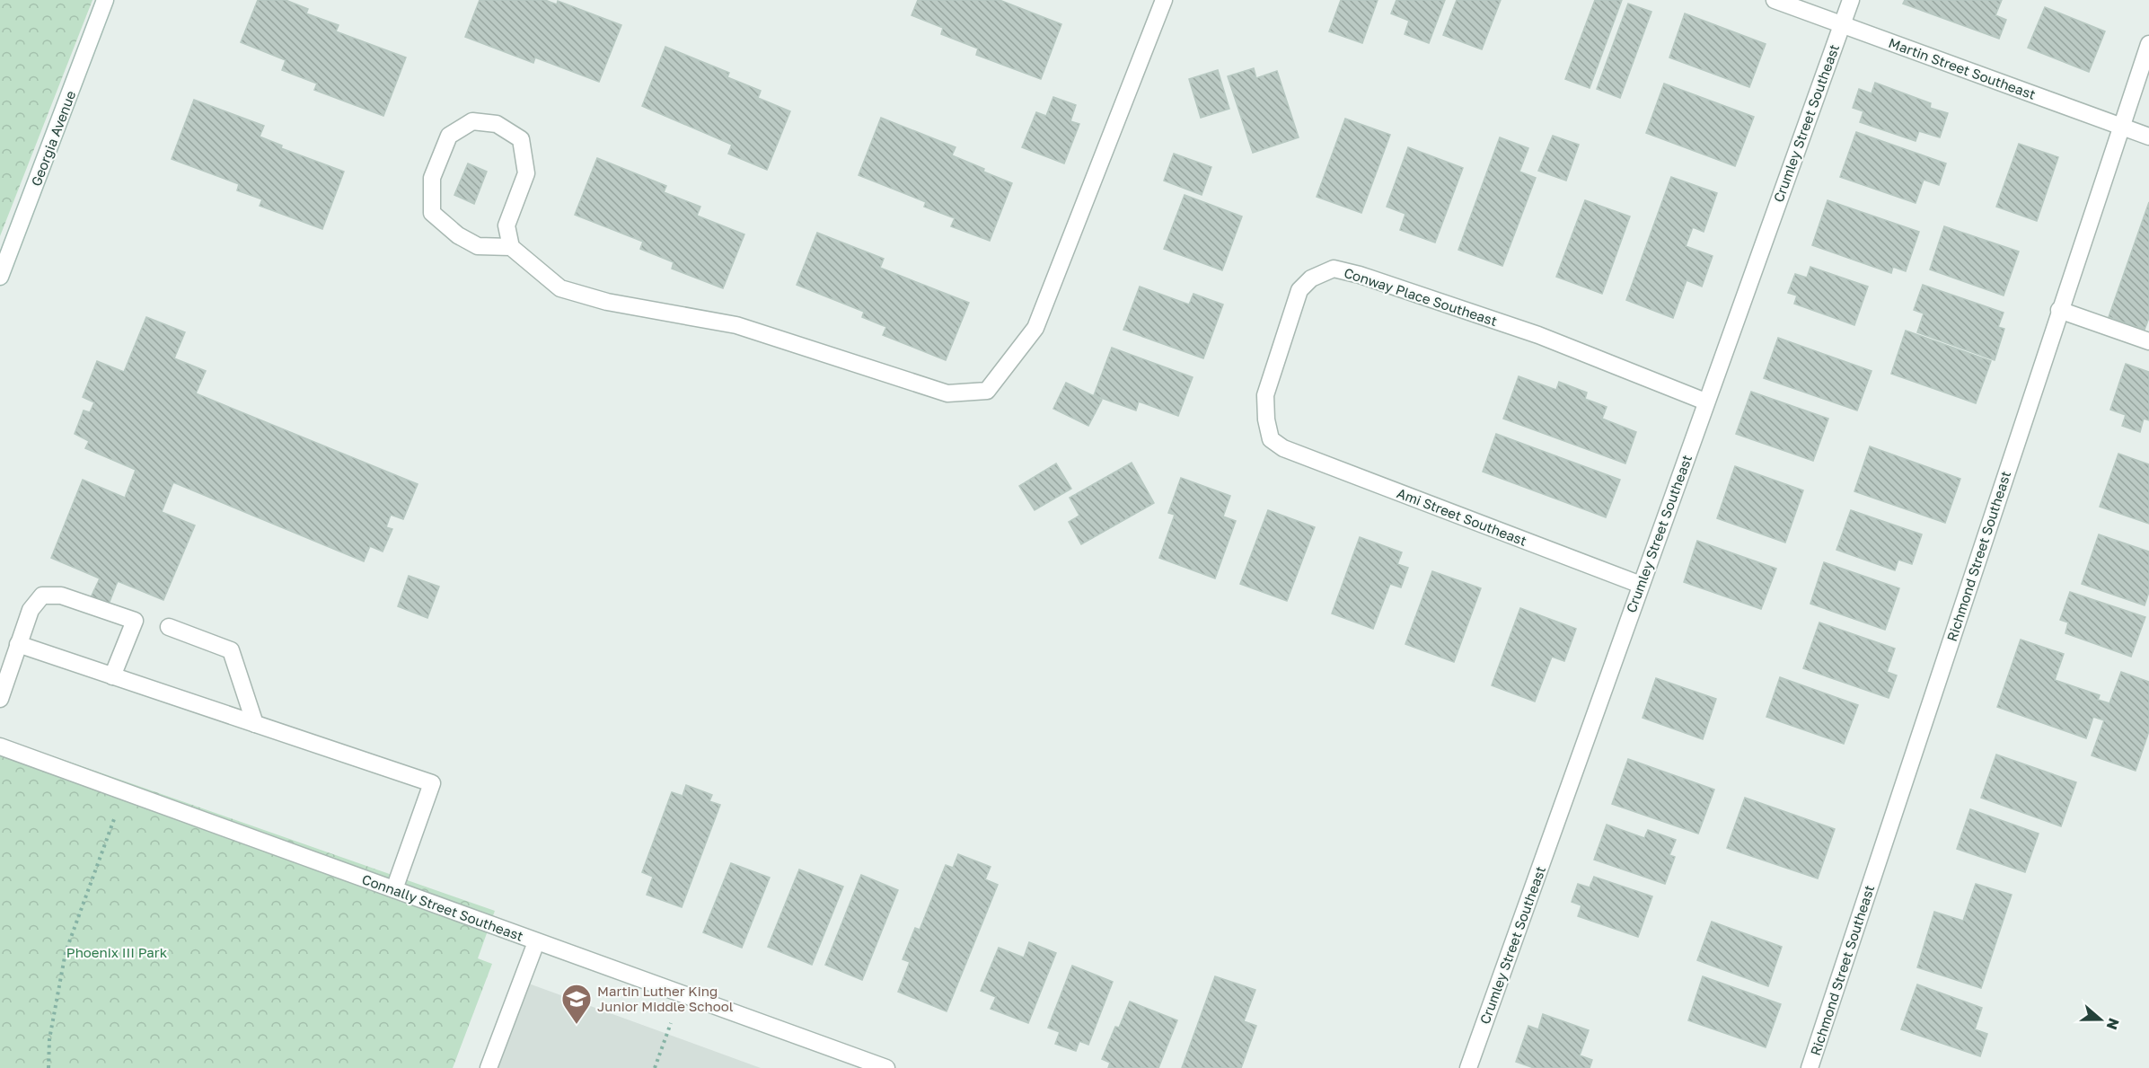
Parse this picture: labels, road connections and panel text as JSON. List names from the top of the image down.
{
  "streets": {
    "street": [
      "Martin Street Southeast",
      "Crumley Street Southeast",
      "Georgia Avenue",
      "Conway Place Southeast",
      "Ami Street Southeast",
      "Richmond Street Southeast",
      "Connally Street Southeast"
    ]
  },
  "crossings": [
    ["Martin Street Southeast", "Crumley Street Southeast"],
    ["Martin Street Southeast", "Richmond Street Southeast"],
    ["Crumley Street Southeast", "Conway Place Southeast"],
    ["Crumley Street Southeast", "Ami Street Southeast"],
    ["Conway Place Southeast", "Ami Street Southeast"]
  ],
  "parks": ["Phoenix III Park"],
  "places": {
    "school or university": ["Martin Luther King Junior Middle School"]
  },
  "north": "right"
}
